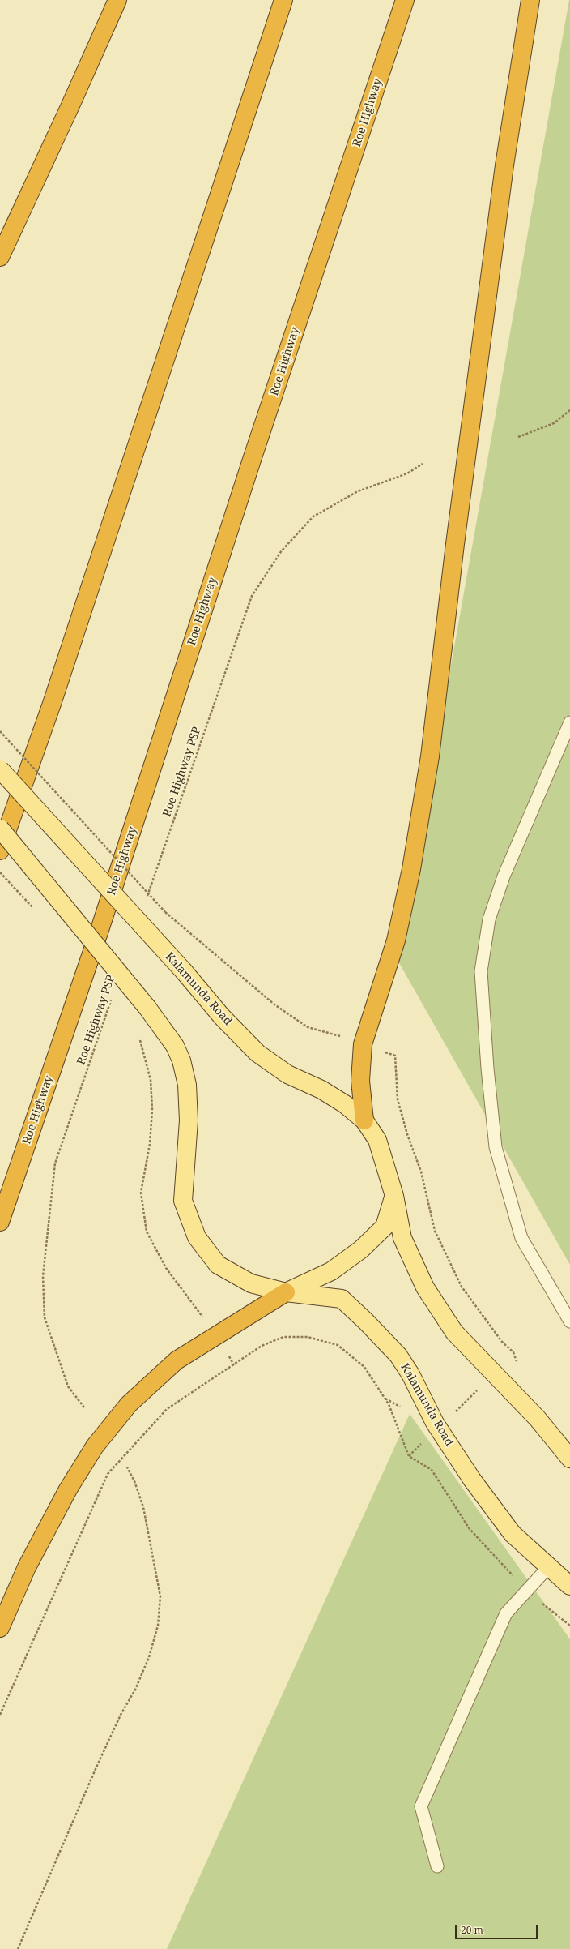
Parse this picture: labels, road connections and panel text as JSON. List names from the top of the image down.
{
  "streets": {
    "highway": ["Roe Highway"],
    "main road": ["Kalamunda Road"],
    "path": ["Roe Highway PSP"]
  },
  "scale_bar": "20 m"
}
